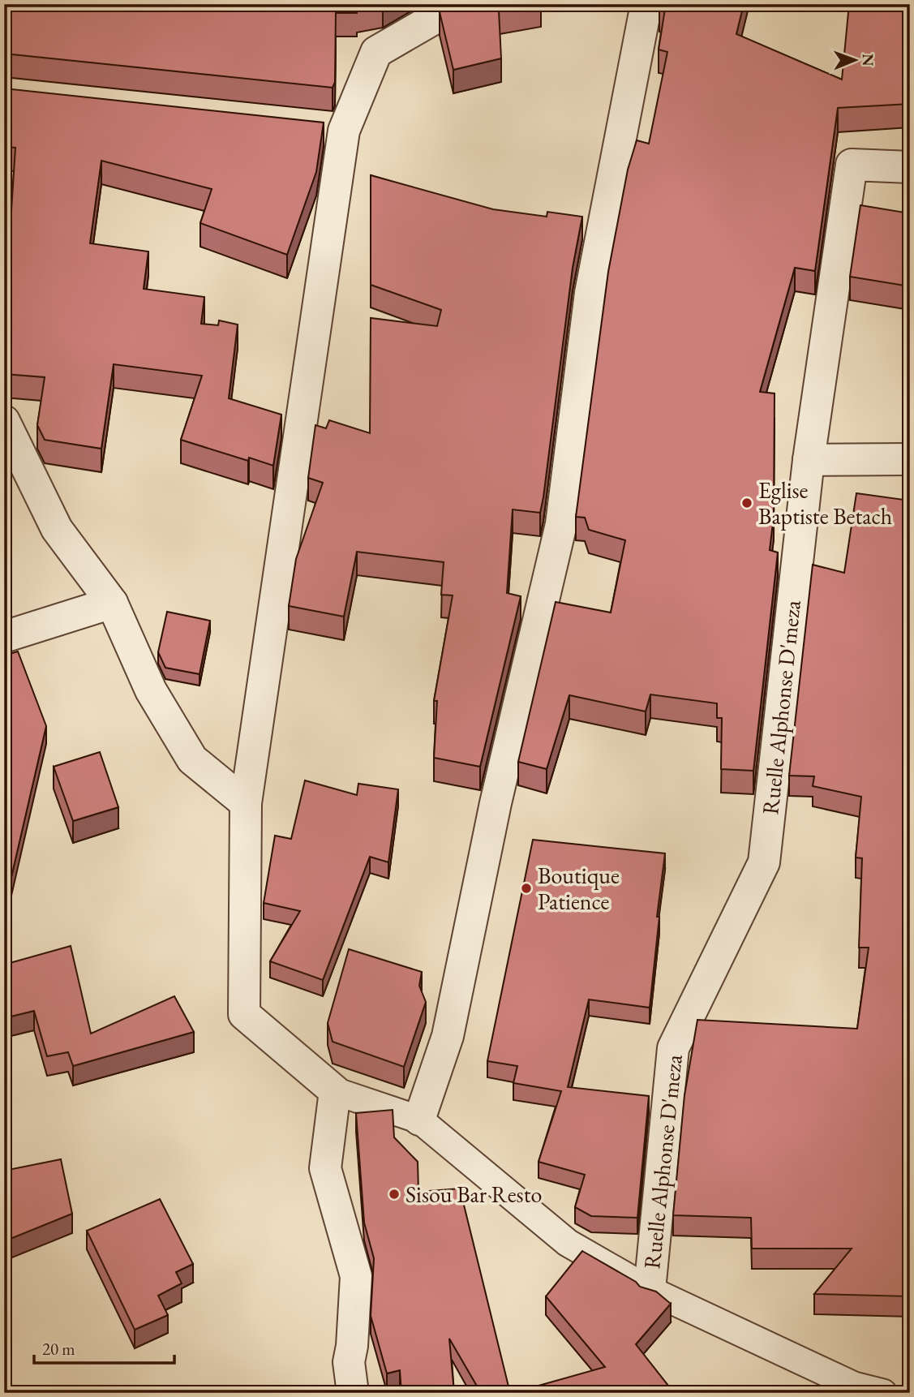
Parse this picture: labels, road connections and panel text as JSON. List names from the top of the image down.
{
  "streets": {
    "street": ["Ruelle Alphonse D'meza"]
  },
  "places": ["Eglise Baptiste Betach", "Boutique Patience", "Sisou Bar Resto"],
  "scale_bar": "20 m",
  "north": "right"
}
